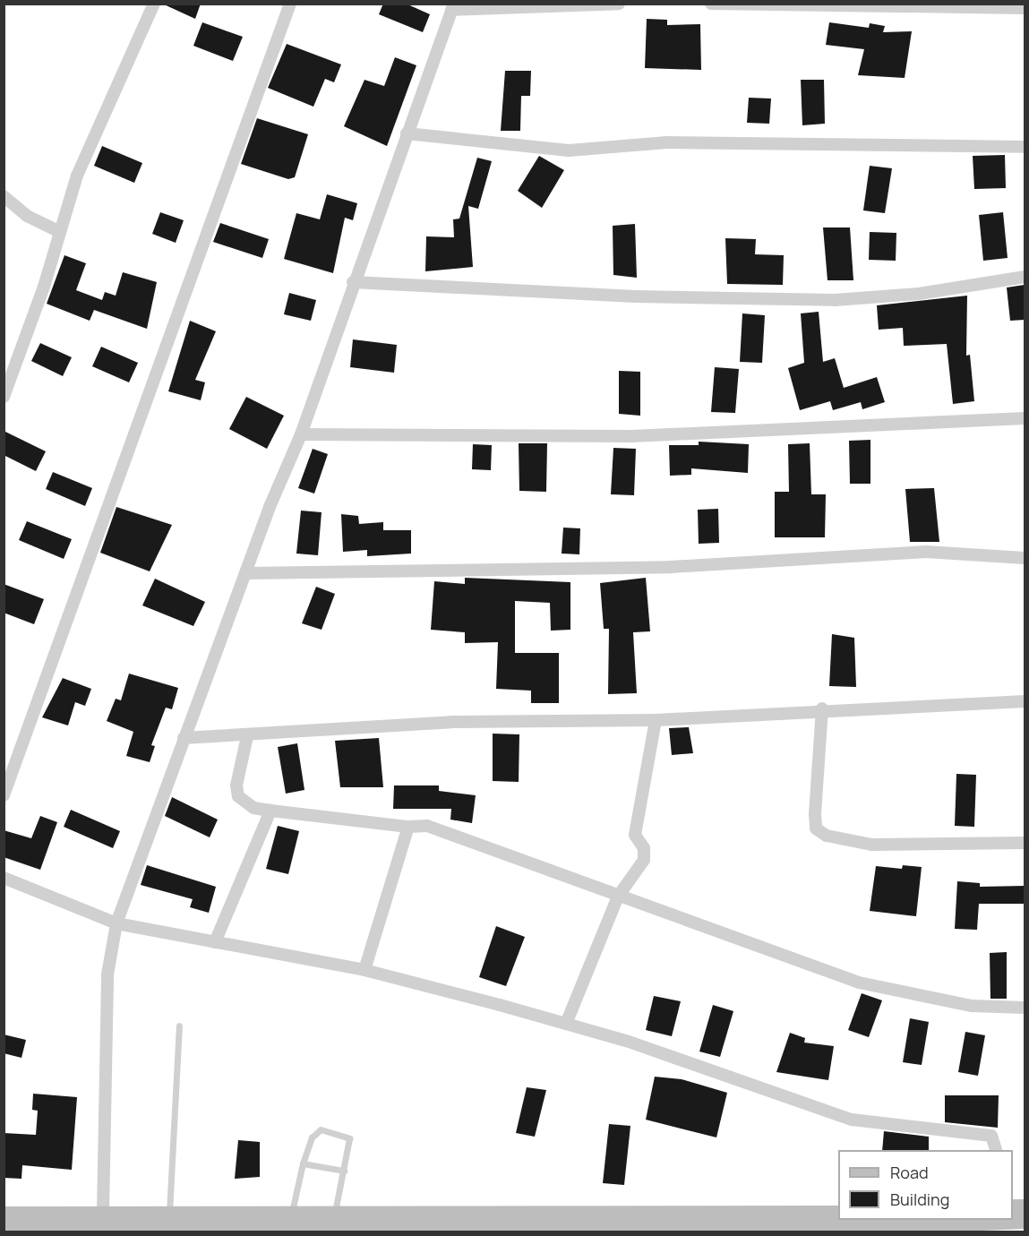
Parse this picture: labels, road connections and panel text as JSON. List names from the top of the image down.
{
  "legend": ["Road", "Building"]
}
